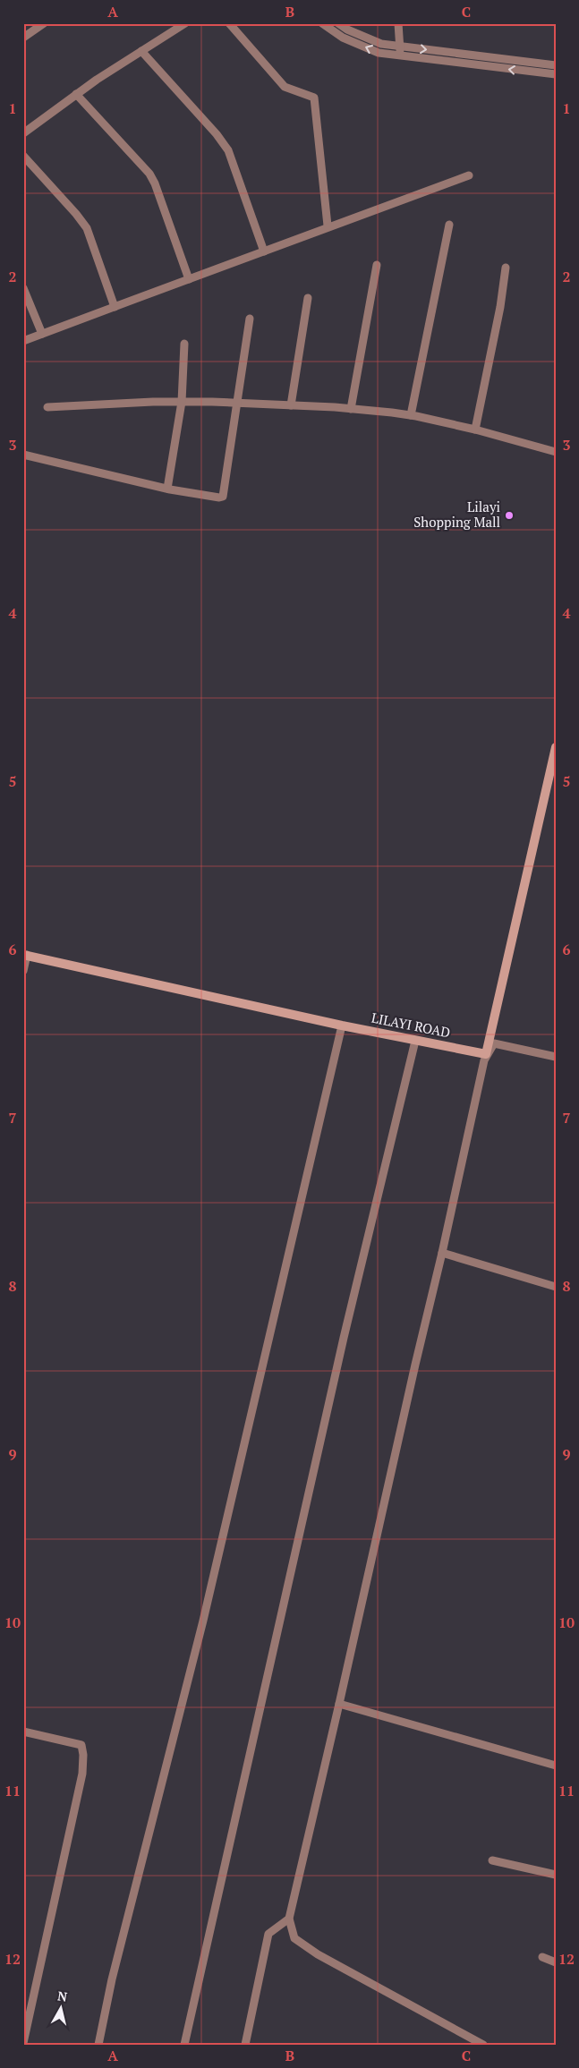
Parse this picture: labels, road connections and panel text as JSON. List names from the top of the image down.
{
  "streets": {
    "street": ["LILAYI ROAD"]
  },
  "places": ["Lilayi Shopping Mall"],
  "north": "top",
  "grid": {
    "columns": ["A", "B", "C"],
    "rows": [
      "1",
      "2",
      "3",
      "4",
      "5",
      "6",
      "7",
      "8",
      "9",
      "10",
      "11",
      "12"
    ]
  }
}
